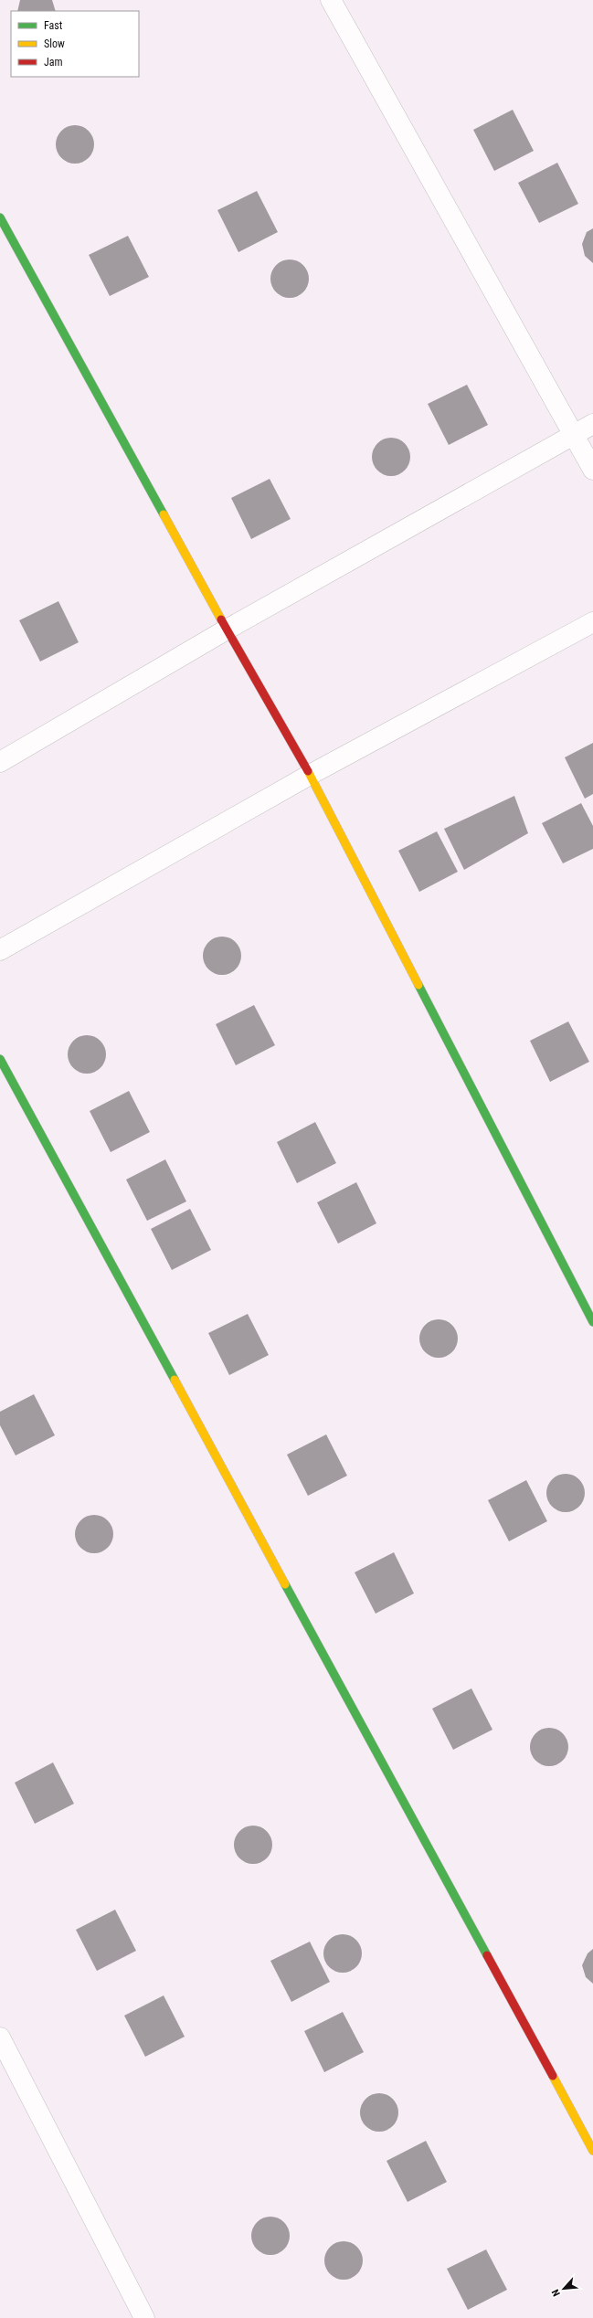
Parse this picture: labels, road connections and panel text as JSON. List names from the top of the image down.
{
  "legend": ["Fast", "Slow", "Jam"],
  "north": "bottom left"
}
